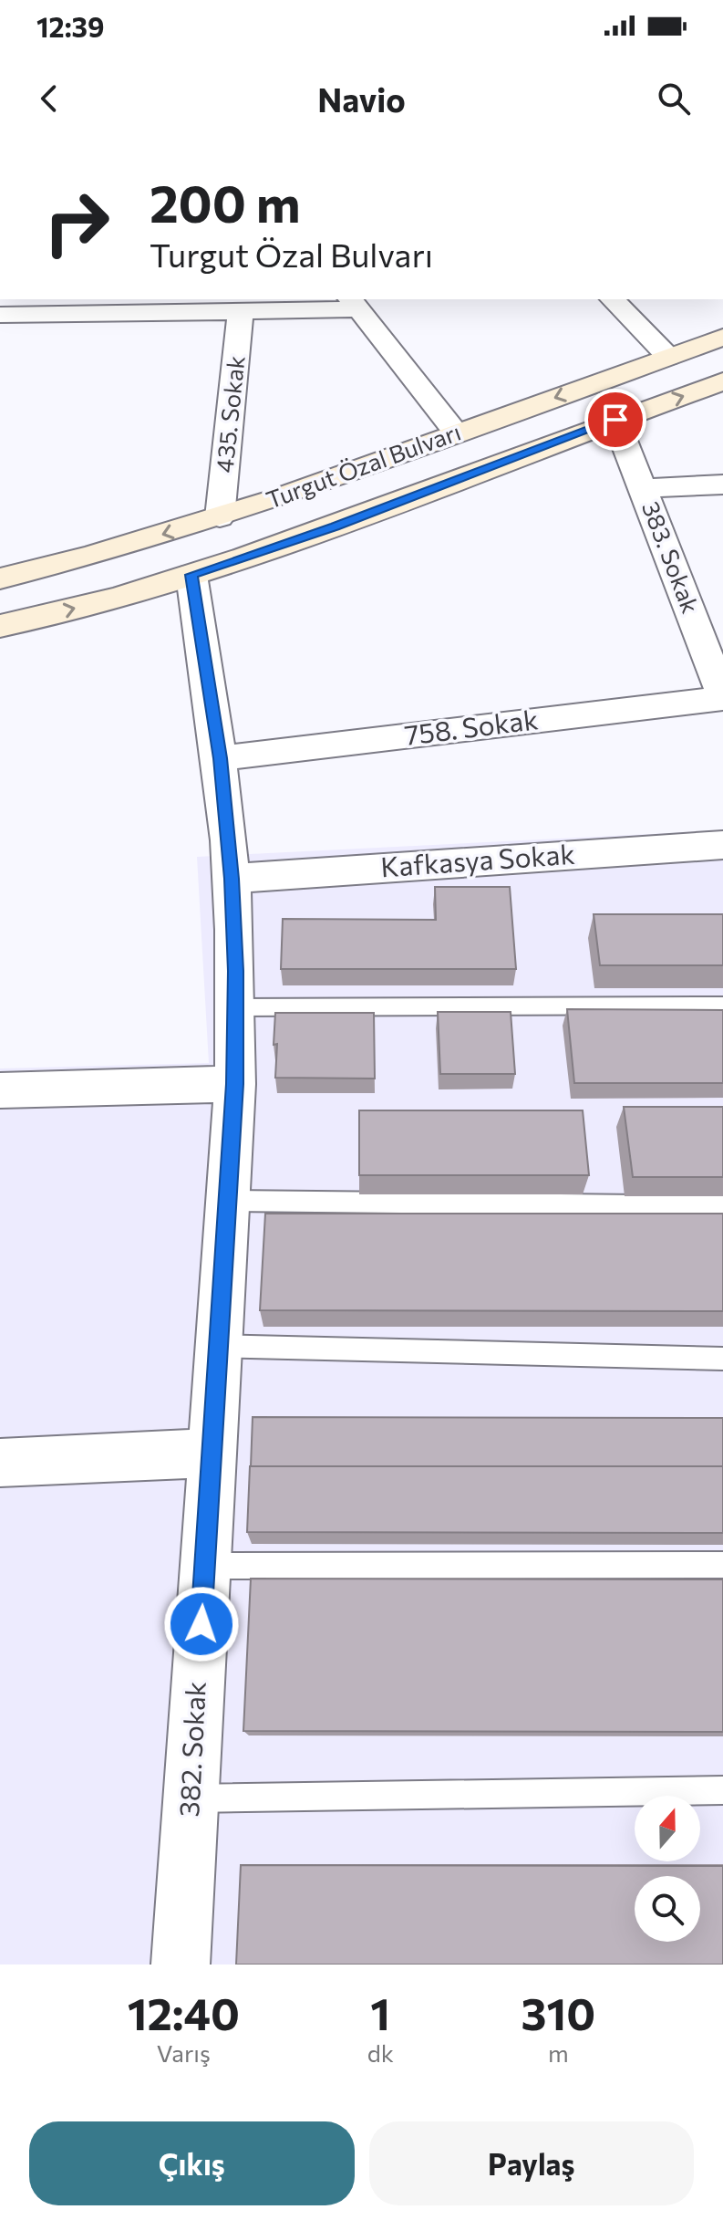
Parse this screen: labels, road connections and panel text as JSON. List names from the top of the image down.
{
  "streets": {
    "street": [
      "435. Sokak",
      "Turgut Özal Bulvarı",
      "383. Sokak",
      "758. Sokak",
      "Kafkasya Sokak",
      "382. Sokak"
    ]
  },
  "crossings": [
    ["435. Sokak", "Turgut Özal Bulvarı"],
    ["Turgut Özal Bulvarı", "383. Sokak"],
    ["Turgut Özal Bulvarı", "382. Sokak"],
    ["383. Sokak", "758. Sokak"],
    ["758. Sokak", "382. Sokak"],
    ["Kafkasya Sokak", "382. Sokak"]
  ],
  "north": "top",
  "page": {
    "status": "12:39",
    "header": "Navio",
    "turn": ["200 m", "Turgut Özal Bulvarı"],
    "eta": [
      "12:40",
      "Varış",
      "1",
      "dk",
      "310",
      "m"
    ],
    "buttons": ["Çıkış", "Paylaş"]
  }
}
